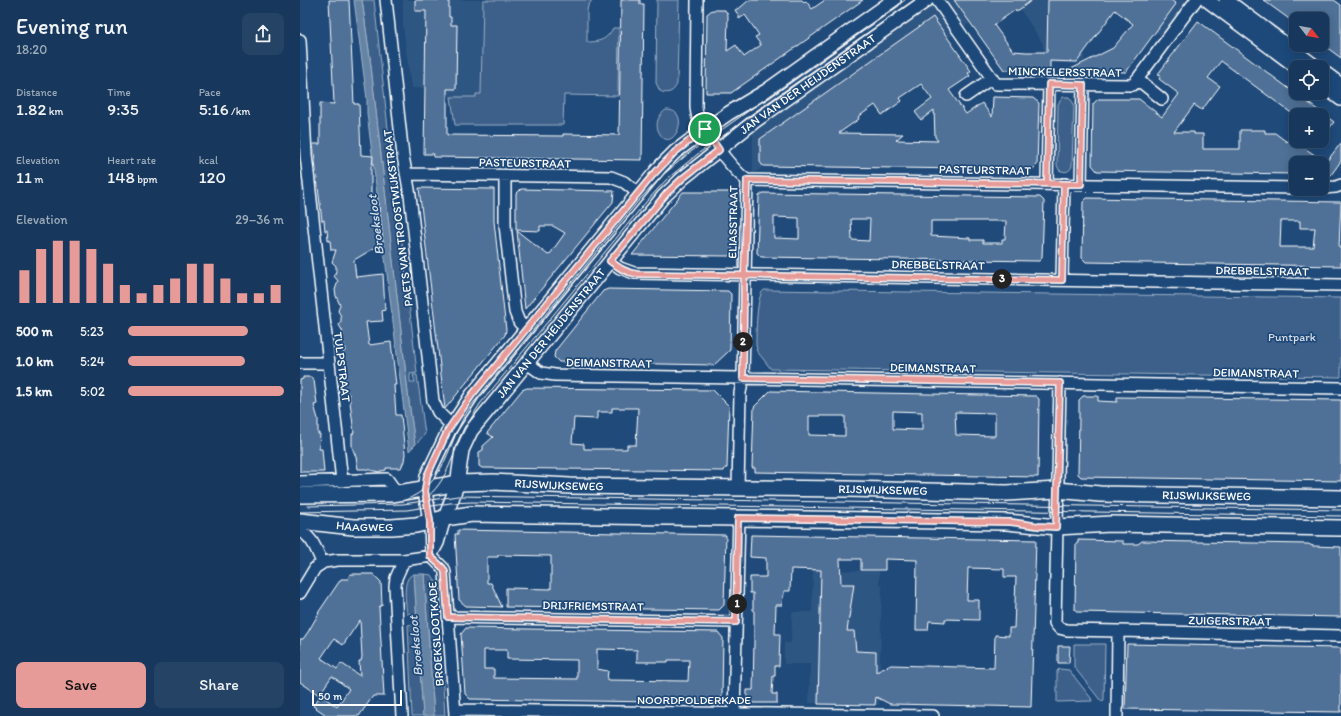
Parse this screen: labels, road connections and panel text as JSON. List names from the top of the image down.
{
  "streets": {
    "main road": ["RIJSWIJKSEWEG", "HAAGWEG"],
    "street": [
      "MINCKELERSSTRAAT",
      "JAN VAN DER HEIJDENSTRAAT",
      "PASTEURSTRAAT",
      "PAETS VAN TROOSTWIJKSTRAAT",
      "ELIASSTRAAT",
      "DREBBELSTRAAT",
      "DEIMANSTRAAT",
      "TULPSTRAAT",
      "DRIJFRIEMSTRAAT",
      "ZUIGERSTRAAT",
      "BROEKSLOOTKADE",
      "NOORDPOLDERKADE"
    ]
  },
  "crossings": [
    ["JAN VAN DER HEIJDENSTRAAT", "PASTEURSTRAAT"],
    ["JAN VAN DER HEIJDENSTRAAT", "PAETS VAN TROOSTWIJKSTRAAT"],
    ["JAN VAN DER HEIJDENSTRAAT", "ELIASSTRAAT"],
    ["JAN VAN DER HEIJDENSTRAAT", "DREBBELSTRAAT"],
    ["JAN VAN DER HEIJDENSTRAAT", "DEIMANSTRAAT"],
    ["JAN VAN DER HEIJDENSTRAAT", "RIJSWIJKSEWEG"],
    ["JAN VAN DER HEIJDENSTRAAT", "HAAGWEG"],
    ["PASTEURSTRAAT", "PAETS VAN TROOSTWIJKSTRAAT"],
    ["PASTEURSTRAAT", "ELIASSTRAAT"],
    ["ELIASSTRAAT", "DREBBELSTRAAT"],
    ["ELIASSTRAAT", "DEIMANSTRAAT"],
    ["ELIASSTRAAT", "RIJSWIJKSEWEG"],
    ["DRIJFRIEMSTRAAT", "BROEKSLOOTKADE"],
    ["BROEKSLOOTKADE", "NOORDPOLDERKADE"]
  ],
  "water": ["Broeksloot"],
  "parks": ["Puntpark"],
  "scale_bar": "50 m",
  "north": "bottom right",
  "page": {
    "heading": ["Evening run", "18:20"],
    "map_buttons": ["+", "−"],
    "stats": [
      ["Distance", "1.82 km"],
      ["Time", "9:35"],
      ["Pace", "5:16 /km"],
      ["Elevation", "11 m"],
      ["Heart rate", "148 bpm"],
      ["kcal", "120"]
    ],
    "chart": ["Elevation", "29–36 m"],
    "pins": ["3", "2", "1"],
    "list": [
      {
        "name": "500 m",
        "note": "5:23"
      },
      {
        "name": "1.0 km",
        "note": "5:24"
      },
      {
        "name": "1.5 km",
        "note": "5:02"
      }
    ],
    "buttons": ["Save", "Share"],
    "scale": "50 m"
  }
}
